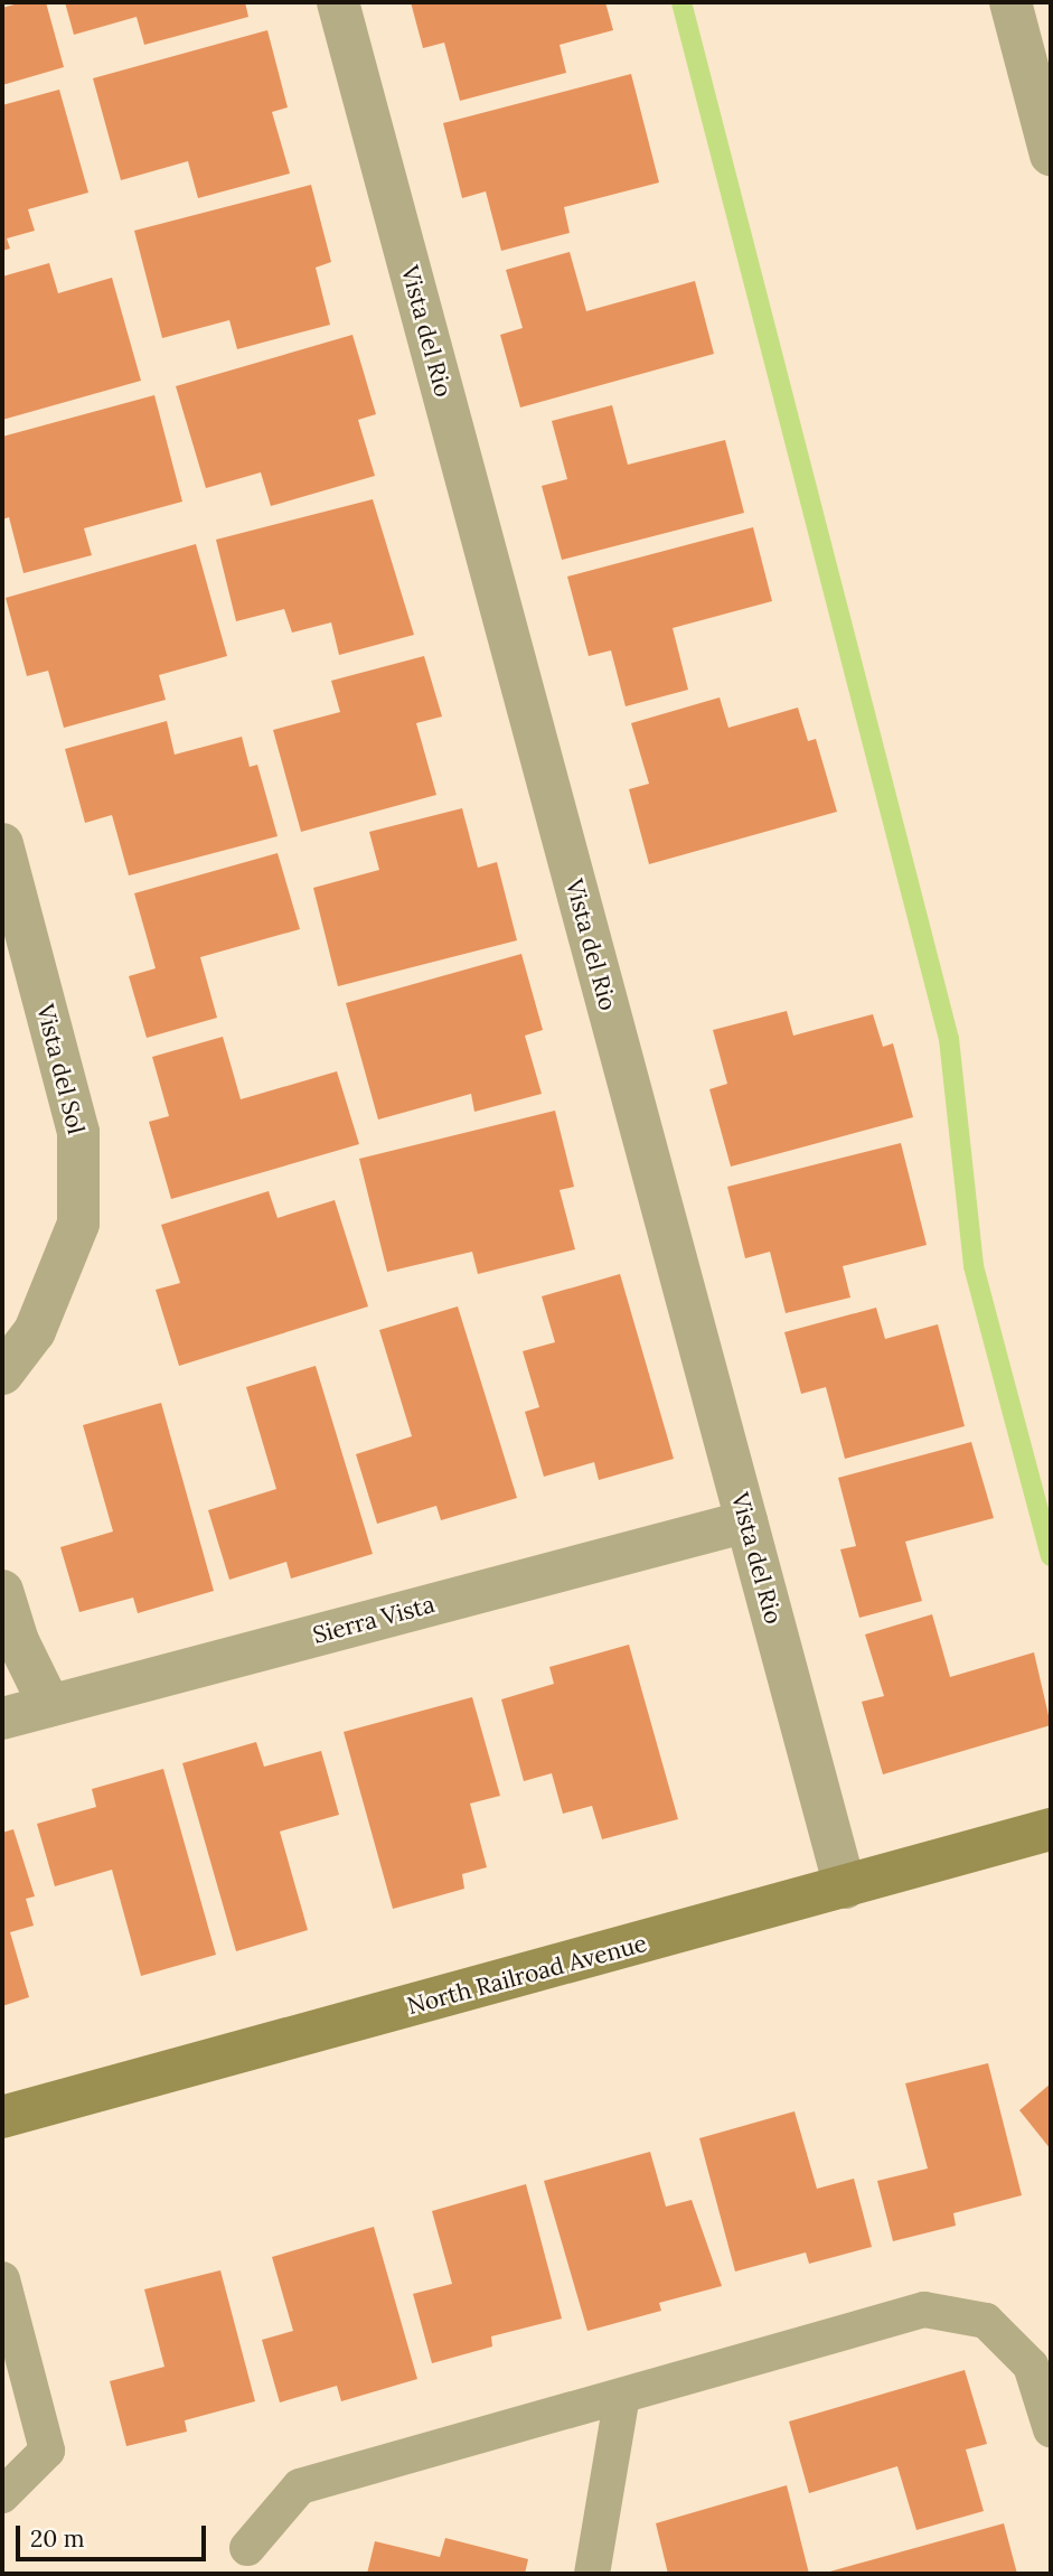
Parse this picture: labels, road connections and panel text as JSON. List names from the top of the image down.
{
  "streets": {
    "street": [
      "Vista del Rio",
      "Vista del Sol",
      "Sierra Vista",
      "North Railroad Avenue"
    ]
  },
  "crossings": [
    ["Vista del Rio", "Sierra Vista"],
    ["Vista del Rio", "North Railroad Avenue"]
  ],
  "scale_bar": "20 m"
}
